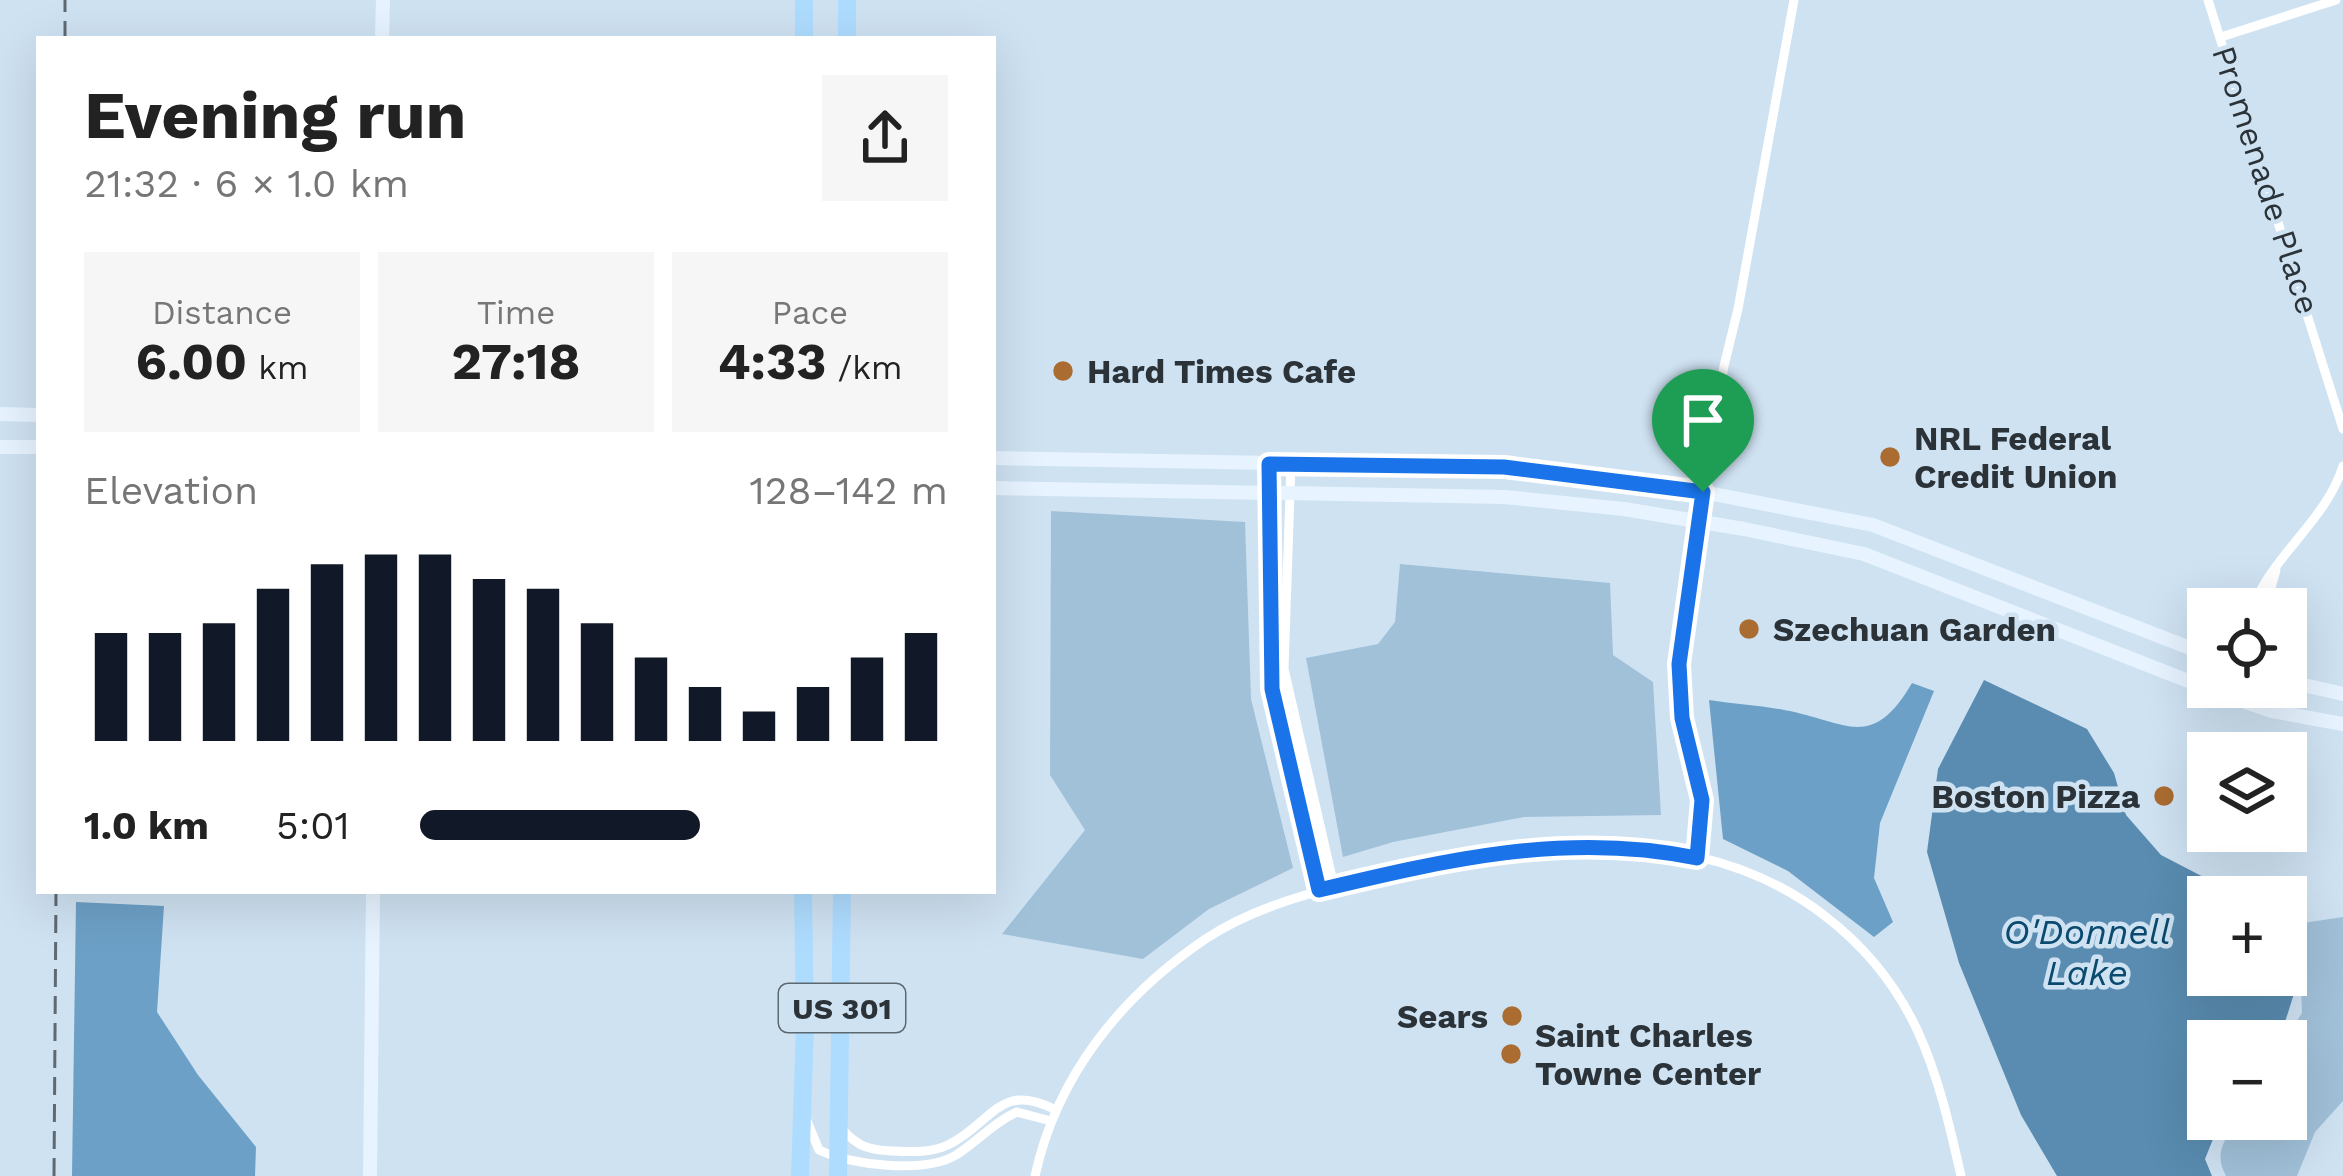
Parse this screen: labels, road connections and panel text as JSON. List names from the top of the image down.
{
  "streets": {
    "highway": ["US 301"],
    "street": ["Promenade Place"]
  },
  "water": ["O'Donnell Lake"],
  "places": [
    "Hard Times Cafe",
    "NRL Federal Credit Union",
    "Szechuan Garden",
    "Boston Pizza",
    "Sears",
    "Saint Charles Towne Center"
  ],
  "page": {
    "heading": ["Evening run", "21:32 · 6 × 1.0 km"],
    "stats": [
      ["Distance", "6.00 km"],
      ["Time", "27:18"],
      ["Pace", "4:33 /km"]
    ],
    "chart": ["Elevation", "128–142 m"],
    "map_buttons": ["+", "−"],
    "list": [
      {
        "name": "1.0 km",
        "note": "5:01"
      }
    ]
  }
}
